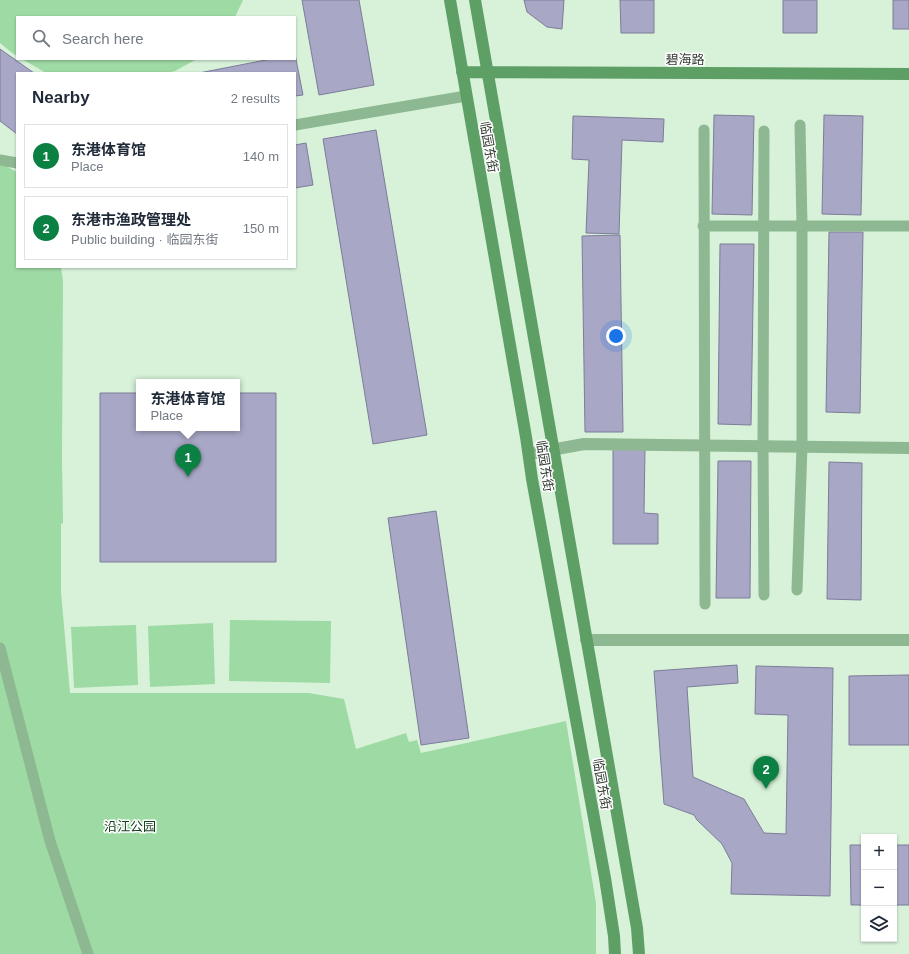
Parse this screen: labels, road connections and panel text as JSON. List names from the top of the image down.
{
  "streets": {
    "street": ["碧海路", "临园东街"]
  },
  "crossings": [
    ["碧海路", "临园东街"]
  ],
  "parks": ["沿江公园"],
  "page": {
    "search": "Search here",
    "heading": ["Nearby", "2 results"],
    "list": [
      {
        "mark": "1",
        "name": "东港体育馆",
        "note": "Place",
        "value": "140 m"
      },
      {
        "mark": "2",
        "name": "东港市渔政管理处",
        "note": "Public building · 临园东街",
        "value": "150 m"
      }
    ],
    "popup": ["东港体育馆", "Place"],
    "pins": ["1", "2"],
    "map_buttons": ["+", "−"]
  }
}
